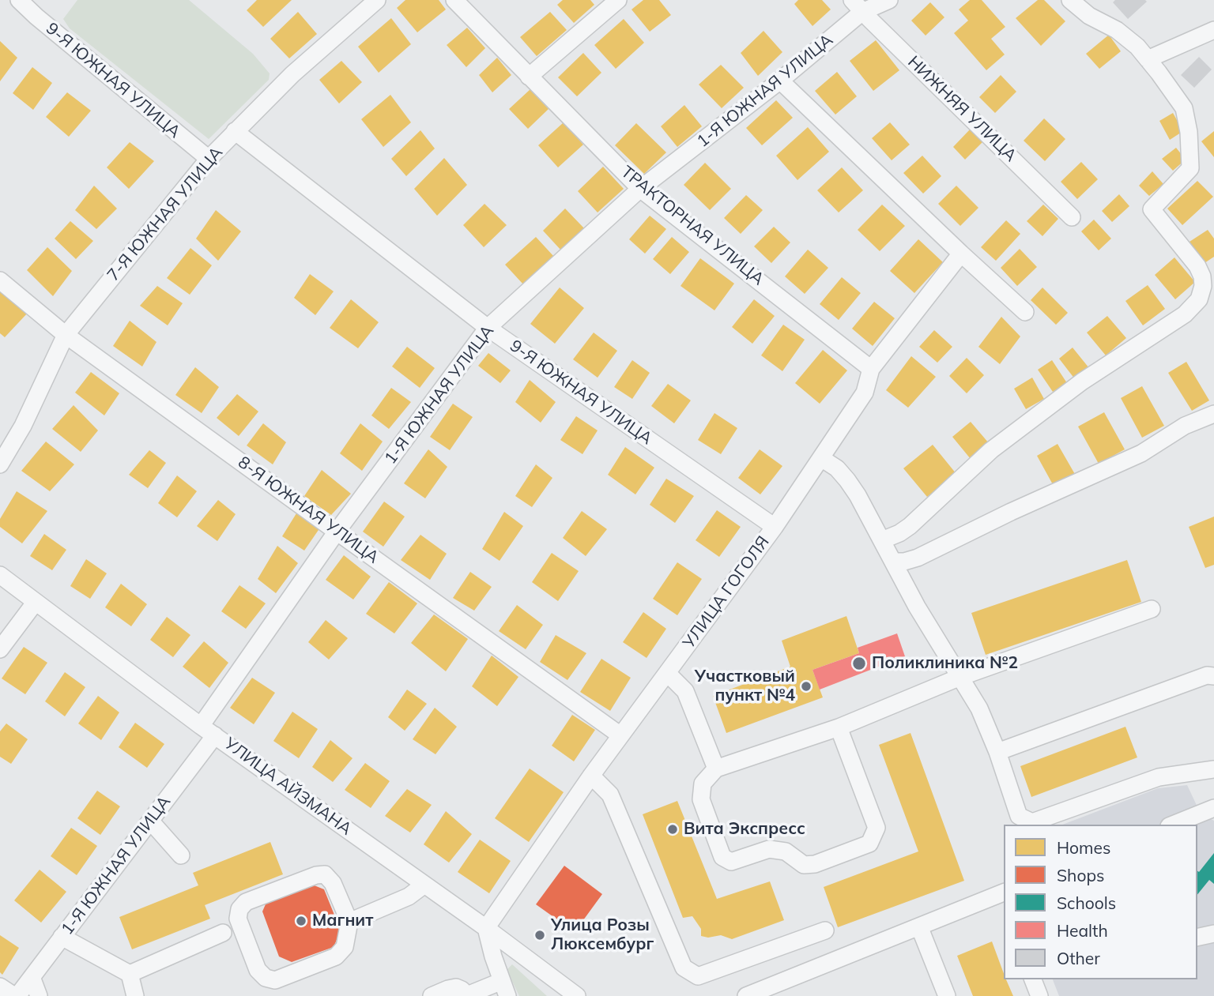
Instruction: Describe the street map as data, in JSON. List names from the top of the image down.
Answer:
{
  "streets": {
    "street": [
      "9-Я ЮЖНАЯ УЛИЦА",
      "1-Я ЮЖНАЯ УЛИЦА",
      "НИЖНЯЯ УЛИЦА",
      "7-Я ЮЖНАЯ УЛИЦА",
      "ТРАКТОРНАЯ УЛИЦА",
      "8-Я ЮЖНАЯ УЛИЦА",
      "УЛИЦА ГОГОЛЯ",
      "УЛИЦА АЙЗМАНА"
    ]
  },
  "crossings": [
    ["9-Я ЮЖНАЯ УЛИЦА", "1-Я ЮЖНАЯ УЛИЦА"],
    ["9-Я ЮЖНАЯ УЛИЦА", "7-Я ЮЖНАЯ УЛИЦА"],
    ["9-Я ЮЖНАЯ УЛИЦА", "УЛИЦА ГОГОЛЯ"],
    ["1-Я ЮЖНАЯ УЛИЦА", "НИЖНЯЯ УЛИЦА"],
    ["1-Я ЮЖНАЯ УЛИЦА", "ТРАКТОРНАЯ УЛИЦА"],
    ["1-Я ЮЖНАЯ УЛИЦА", "8-Я ЮЖНАЯ УЛИЦА"],
    ["1-Я ЮЖНАЯ УЛИЦА", "УЛИЦА АЙЗМАНА"],
    ["7-Я ЮЖНАЯ УЛИЦА", "8-Я ЮЖНАЯ УЛИЦА"],
    ["ТРАКТОРНАЯ УЛИЦА", "УЛИЦА ГОГОЛЯ"],
    ["8-Я ЮЖНАЯ УЛИЦА", "УЛИЦА ГОГОЛЯ"],
    ["УЛИЦА ГОГОЛЯ", "УЛИЦА АЙЗМАНА"]
  ],
  "places": [
    "Поликлиника №2",
    "Участковый пункт №4",
    "Вита Экспресс",
    "Магнит",
    "Улица Розы Люксембург"
  ],
  "legend": [
    "Homes",
    "Shops",
    "Schools",
    "Health",
    "Other"
  ]
}
